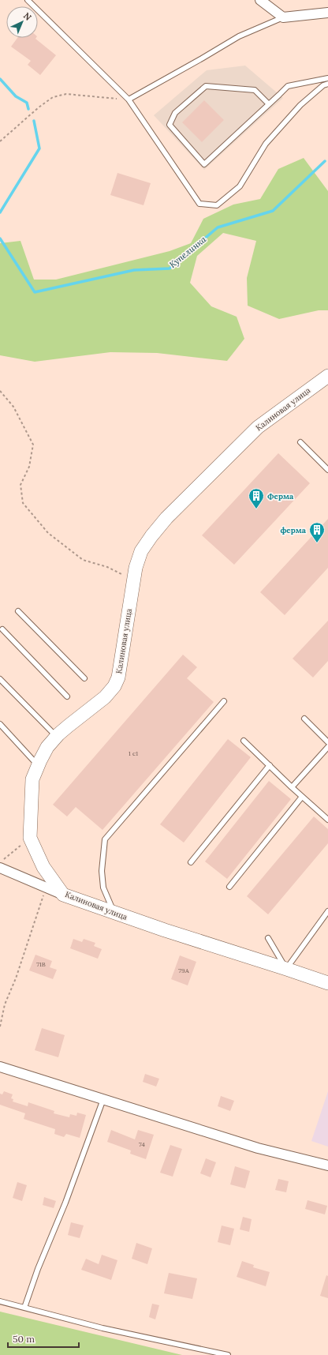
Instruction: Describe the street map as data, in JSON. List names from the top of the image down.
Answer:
{
  "streets": {
    "street": ["Калиновая улица"]
  },
  "water": ["Купелинка"],
  "places": {
    "building": ["Ферма", "ферма"]
  },
  "house_numbers": [
    "1 с1",
    "71В",
    "79А",
    "74"
  ],
  "scale_bar": "50 m",
  "north": "top right"
}
